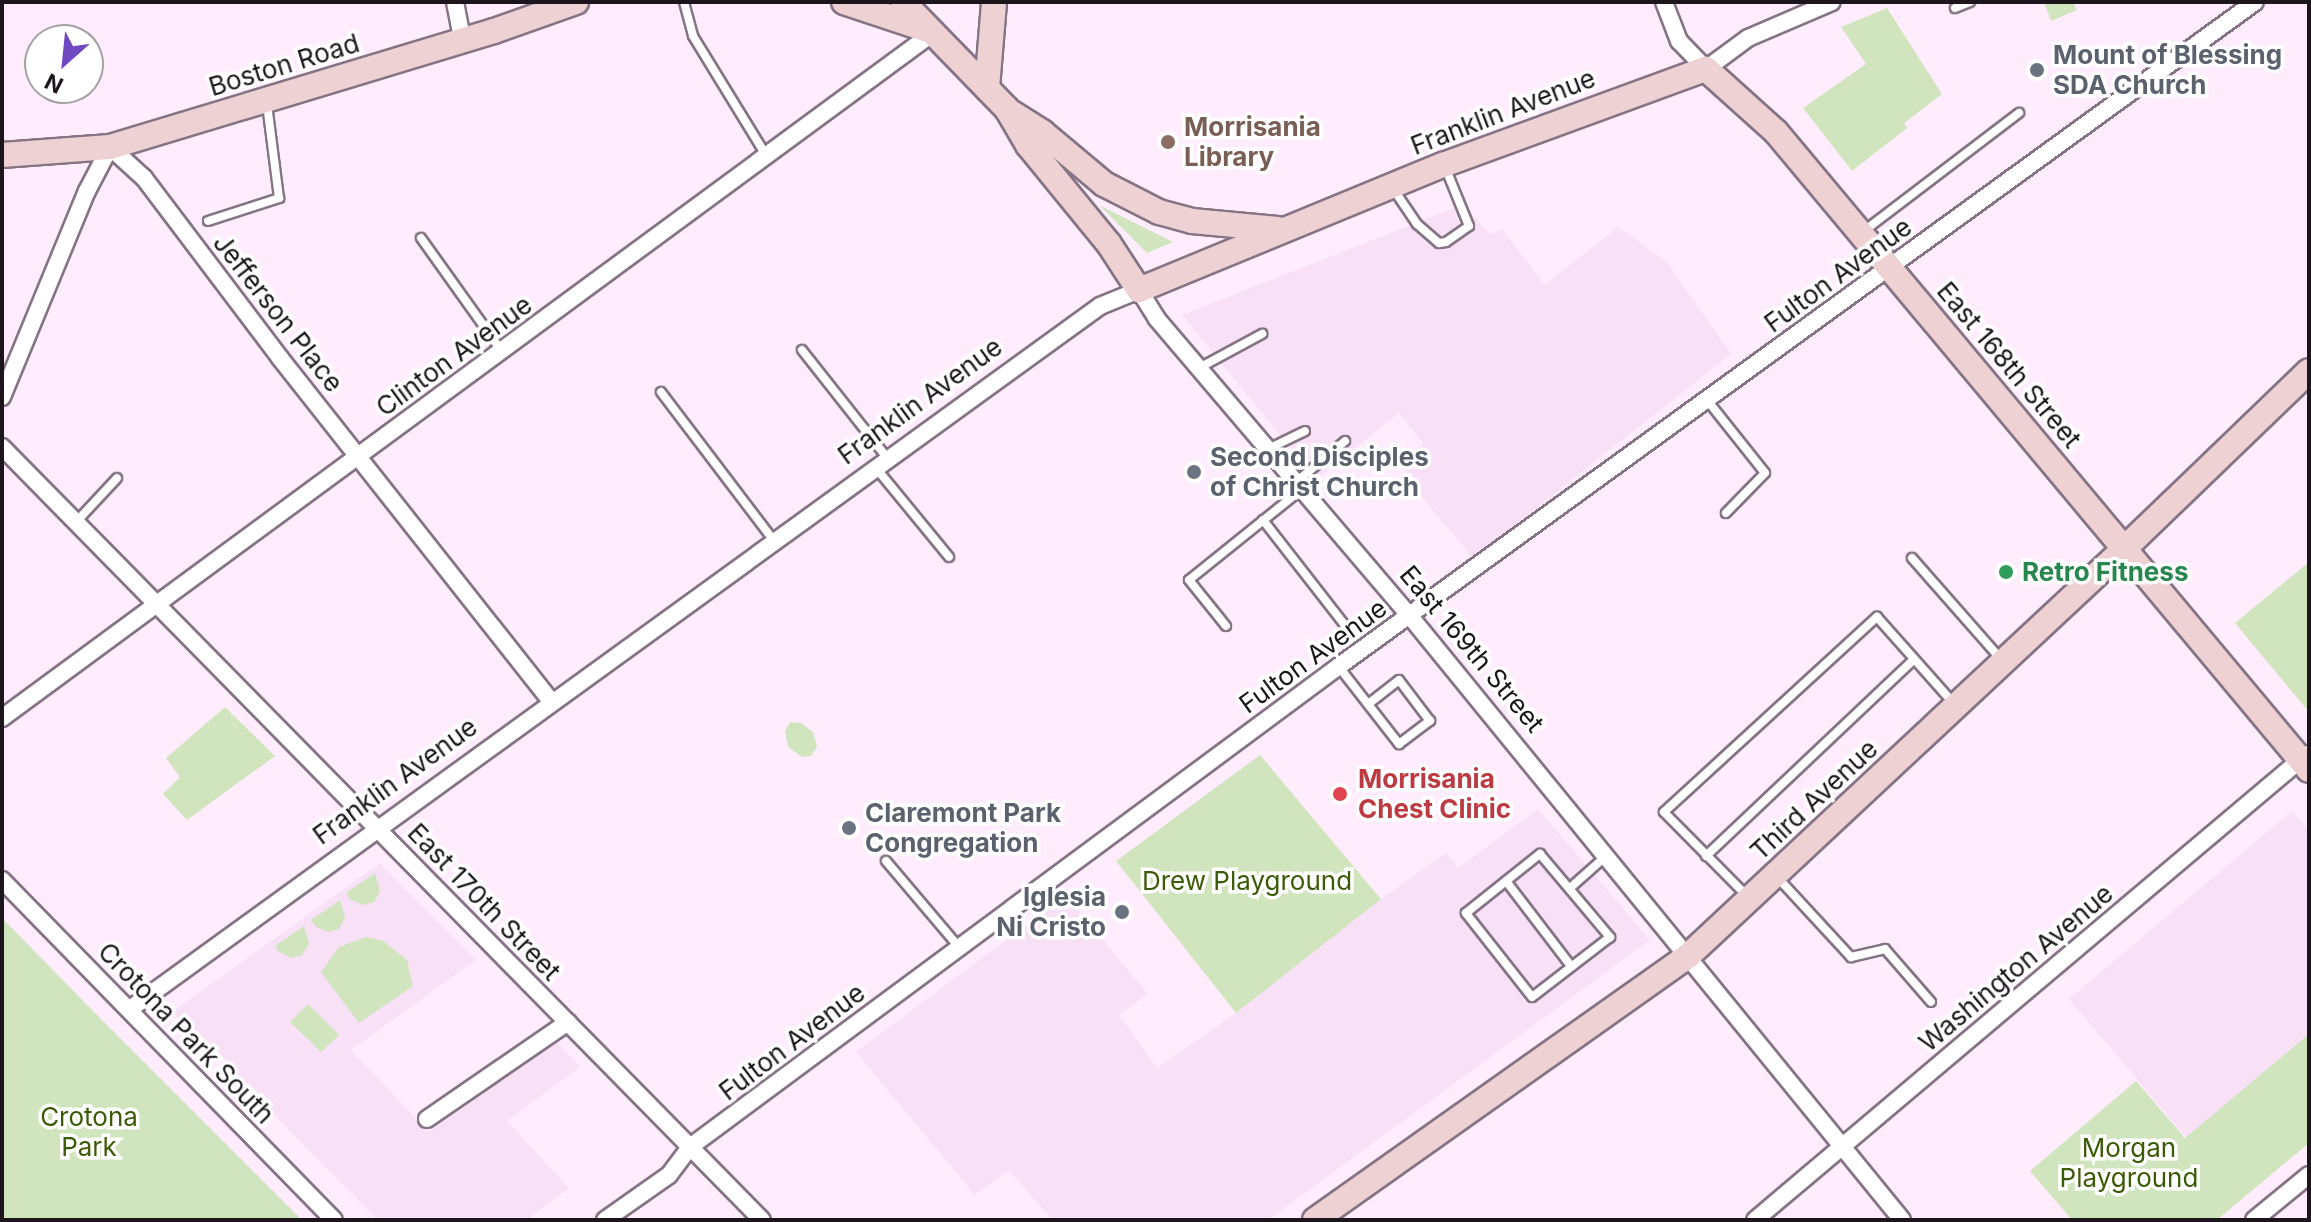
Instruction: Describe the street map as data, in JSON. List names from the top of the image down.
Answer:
{
  "streets": {
    "street": [
      "Boston Road",
      "Franklin Avenue",
      "Fulton Avenue",
      "Jefferson Place",
      "Clinton Avenue",
      "East 168th Street",
      "East 169th Street",
      "Third Avenue",
      "East 170th Street",
      "Washington Avenue",
      "Crotona Park South"
    ]
  },
  "crossings": [
    ["Boston Road", "Jefferson Place"],
    ["Franklin Avenue", "Jefferson Place"],
    ["Franklin Avenue", "East 168th Street"],
    ["Franklin Avenue", "East 169th Street"],
    ["Franklin Avenue", "East 170th Street"],
    ["Franklin Avenue", "Crotona Park South"],
    ["Fulton Avenue", "East 168th Street"],
    ["Fulton Avenue", "East 169th Street"],
    ["Fulton Avenue", "East 170th Street"],
    ["Jefferson Place", "Clinton Avenue"],
    ["Clinton Avenue", "East 169th Street"],
    ["Clinton Avenue", "East 170th Street"],
    ["East 168th Street", "Third Avenue"],
    ["East 168th Street", "Washington Avenue"],
    ["East 169th Street", "Third Avenue"],
    ["East 169th Street", "Washington Avenue"]
  ],
  "parks": ["Drew Playground", "Crotona Park", "Morgan Playground"],
  "places": [
    "Mount of Blessing SDA Church",
    "Morrisania Library",
    "Second Disciples of Christ Church",
    "Retro Fitness",
    "Morrisania Chest Clinic",
    "Claremont Park Congregation",
    "Iglesia Ni Cristo"
  ],
  "north": "bottom left"
}
